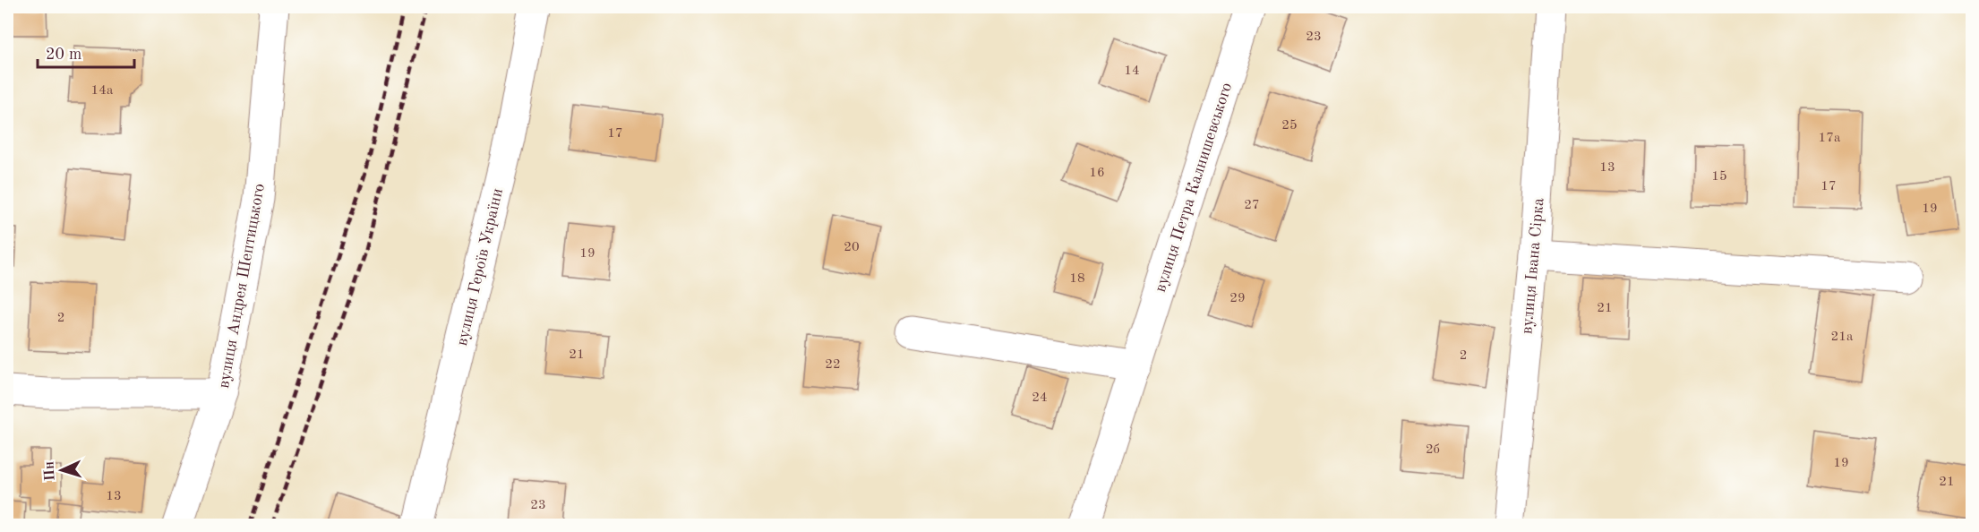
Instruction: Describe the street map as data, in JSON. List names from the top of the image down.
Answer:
{
  "streets": {
    "street": [
      "вулиця Петра Калнишевського",
      "вулиця Івана Сірка",
      "вулиця Героїв України",
      "вулиця Андрея Шептицького"
    ]
  },
  "house_numbers": [
    "23",
    "14",
    "14а",
    "25",
    "17",
    "17а",
    "13",
    "16",
    "15",
    "17",
    "27",
    "19",
    "20",
    "19",
    "18",
    "29",
    "21",
    "2",
    "21а",
    "21",
    "2",
    "22",
    "24",
    "2б",
    "19",
    "21",
    "13",
    "23"
  ],
  "scale_bar": "20 m",
  "north": "left"
}
